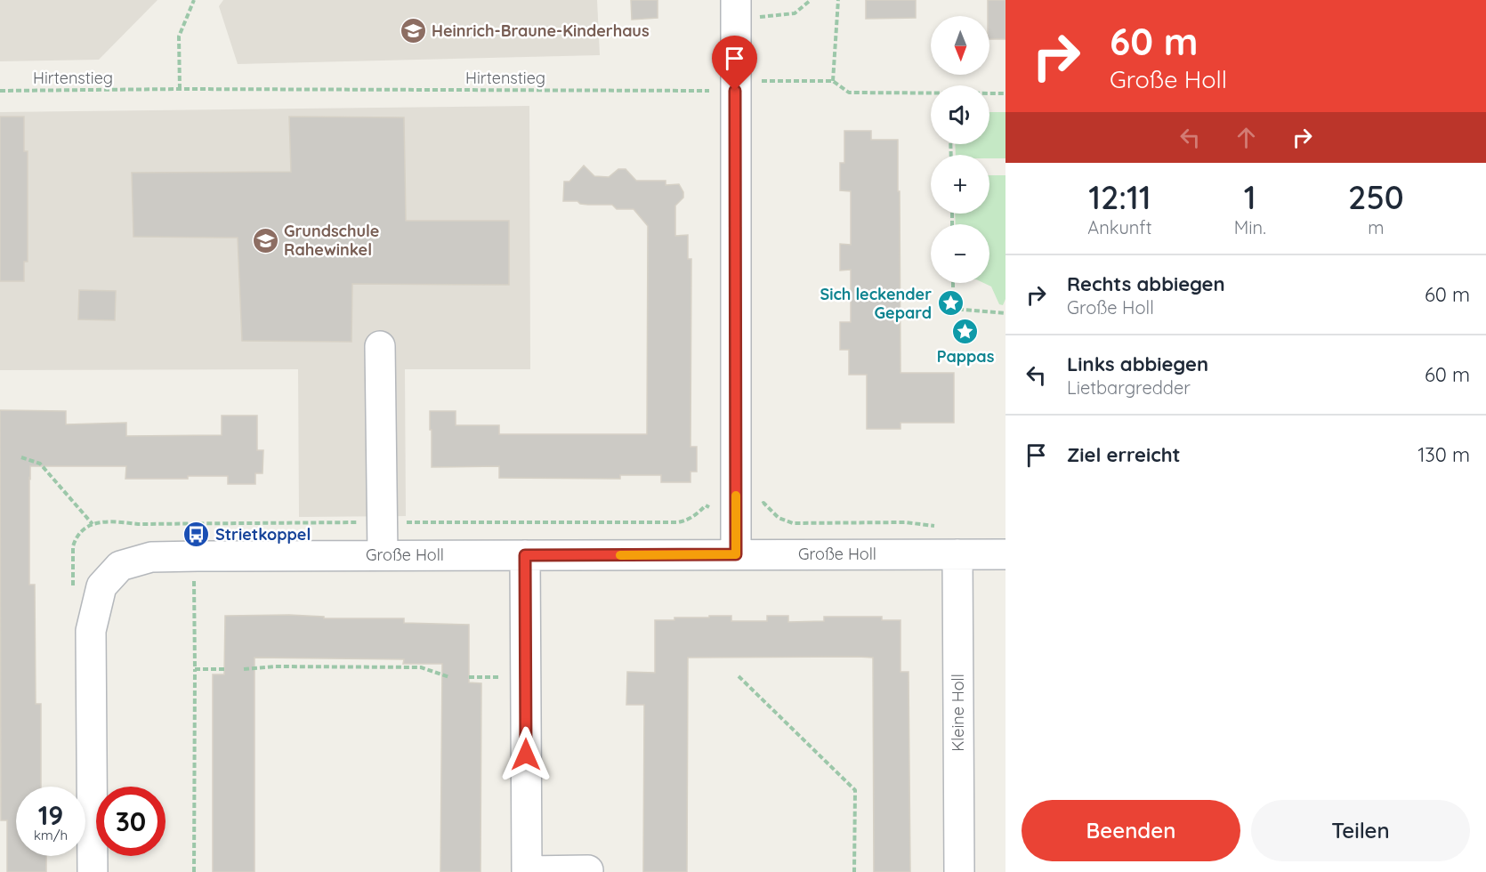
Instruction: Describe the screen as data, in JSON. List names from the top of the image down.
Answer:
{
  "streets": {
    "street": ["Große Holl", "Kleine Holl"],
    "path": ["Hirtenstieg"]
  },
  "crossings": [
    ["Große Holl", "Kleine Holl"]
  ],
  "places": {
    "school or university": ["Heinrich-Braune-Kinderhaus", "Grundschule Rahewinkel"],
    "place": ["Sich leckender Gepard", "Pappas"],
    "bus stop": ["Strietkoppel"]
  },
  "north": "bottom",
  "page": {
    "turn": ["60 m", "Große Holl"],
    "map_buttons": ["+", "−"],
    "eta": [
      "12:11",
      "Ankunft",
      "1",
      "Min.",
      "250",
      "m"
    ],
    "list": [
      {
        "name": "Rechts abbiegen",
        "note": "Große Holl",
        "value": "60 m"
      },
      {
        "name": "Links abbiegen",
        "note": "Lietbargredder",
        "value": "60 m"
      },
      {
        "name": "Ziel erreicht",
        "value": "130 m"
      }
    ],
    "speed": "19 km/h",
    "limit": "30",
    "buttons": ["Beenden", "Teilen"]
  }
}
